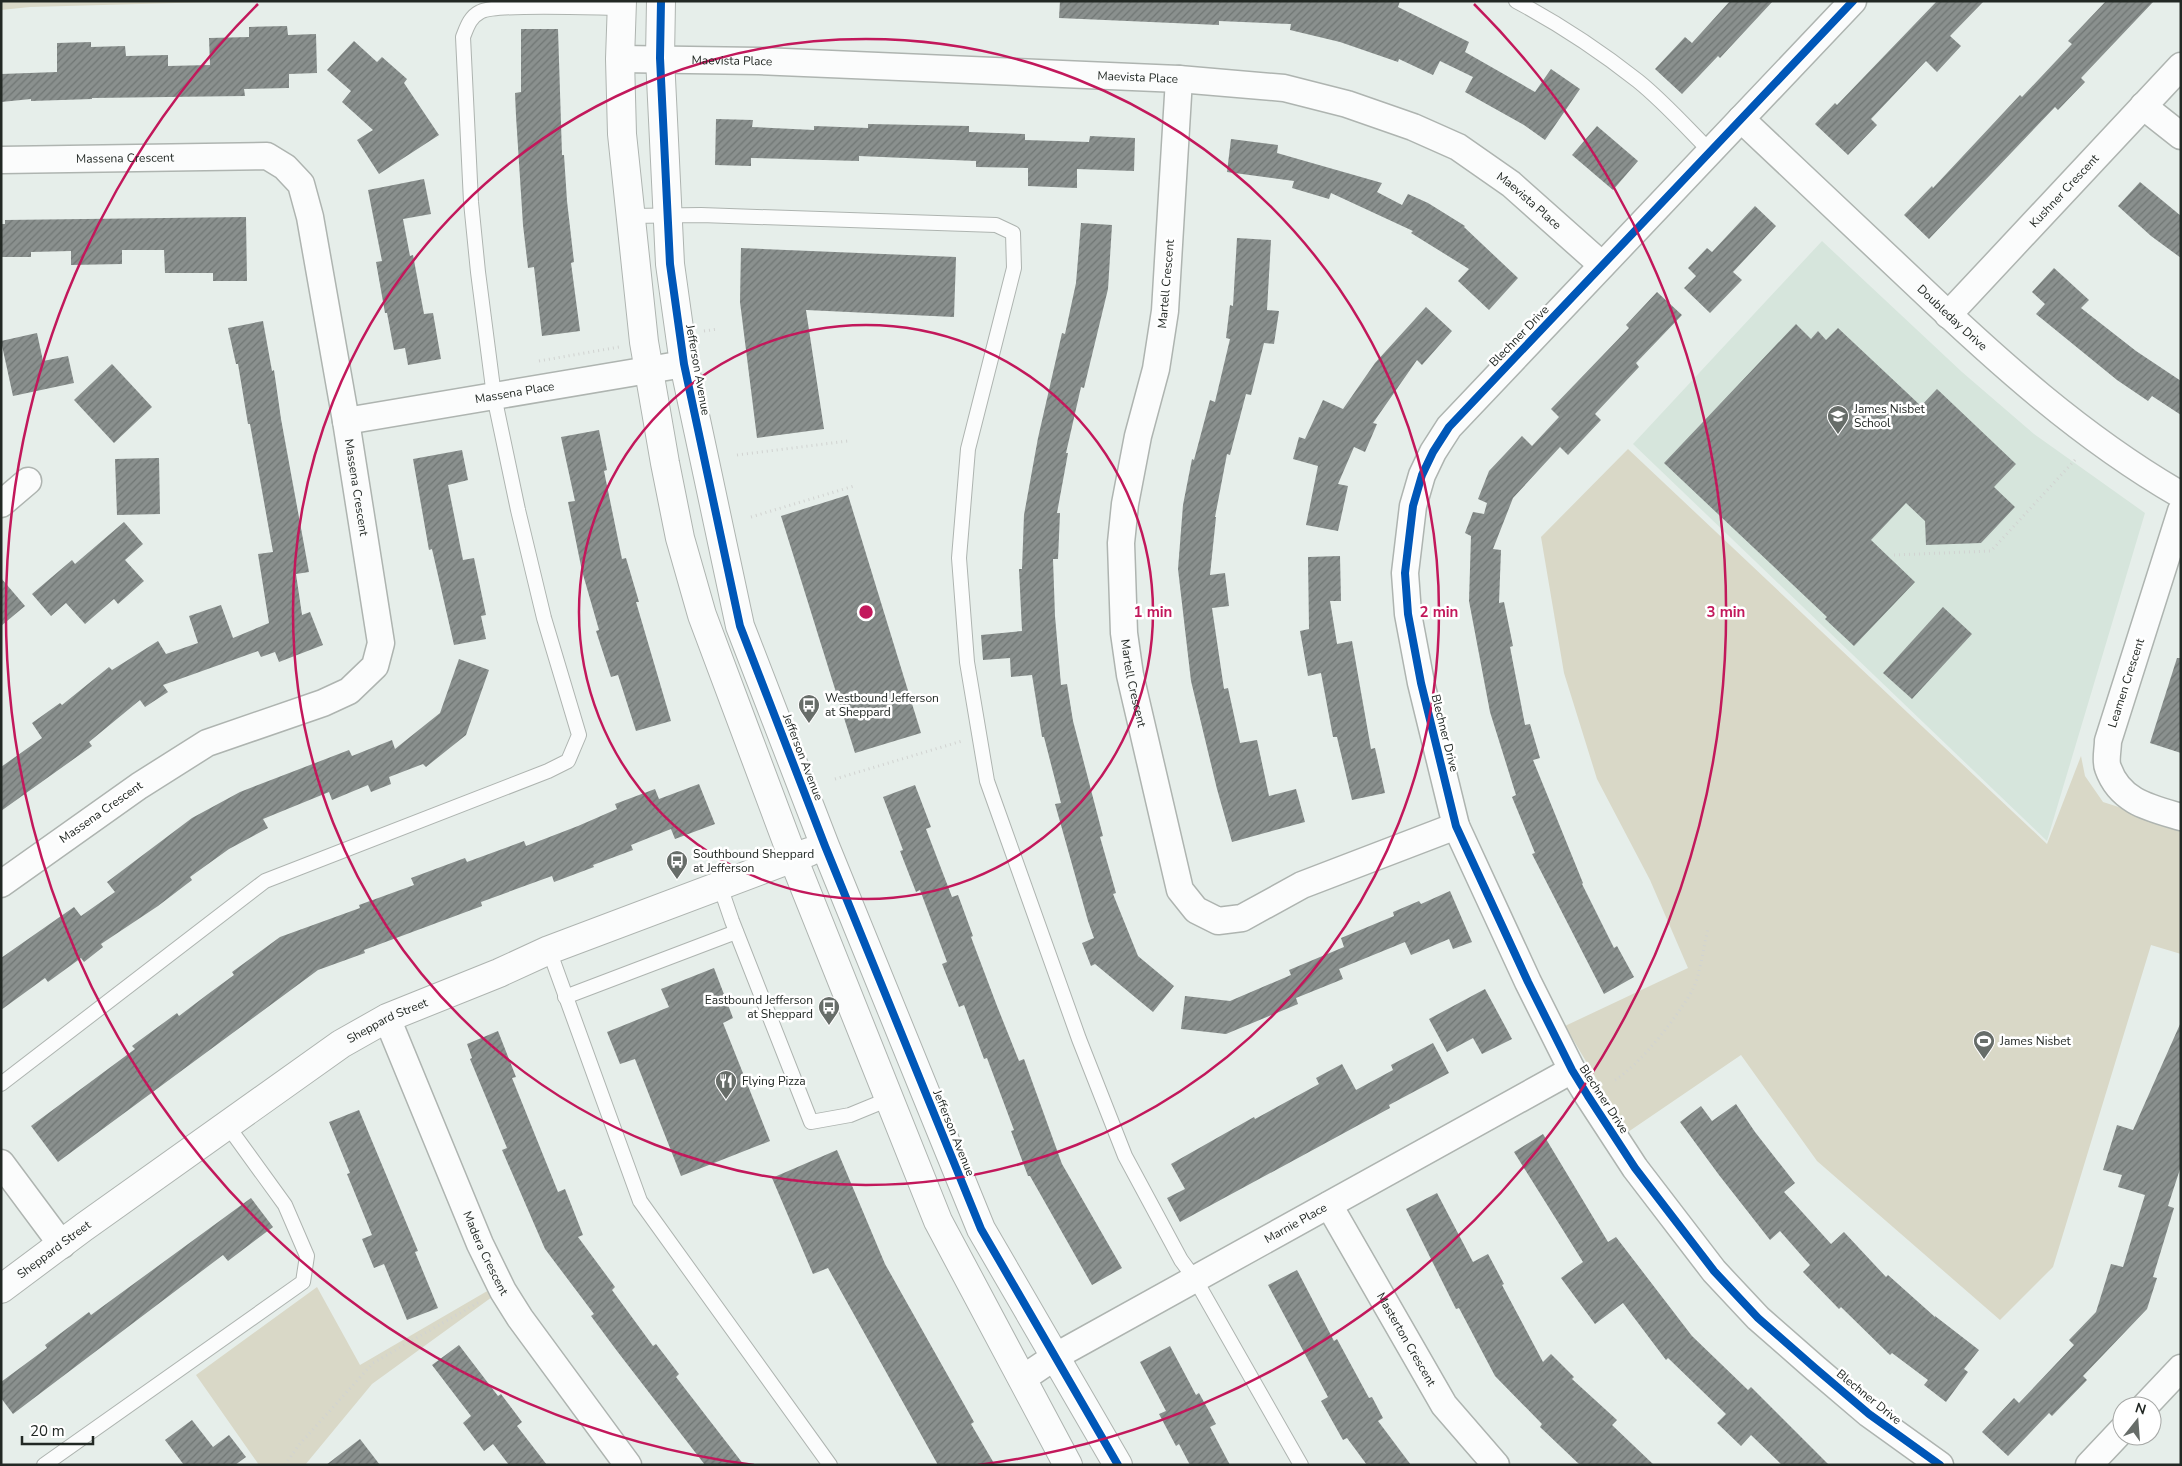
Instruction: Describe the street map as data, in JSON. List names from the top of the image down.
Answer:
{
  "streets": {
    "street": [
      "Maevista Place",
      "Massena Crescent",
      "Kushner Crescent",
      "Martell Crescent",
      "Doubleday Drive",
      "Blechner Drive",
      "Jefferson Avenue",
      "Massena Place",
      "Leamen Crescent",
      "Sheppard Street",
      "Marnie Place",
      "Madera Crescent",
      "Masterton Crescent"
    ]
  },
  "crossings": [
    ["Maevista Place", "Martell Crescent"],
    ["Maevista Place", "Blechner Drive"],
    ["Maevista Place", "Jefferson Avenue"],
    ["Massena Crescent", "Massena Place"],
    ["Kushner Crescent", "Doubleday Drive"],
    ["Martell Crescent", "Blechner Drive"],
    ["Doubleday Drive", "Blechner Drive"],
    ["Blechner Drive", "Marnie Place"],
    ["Jefferson Avenue", "Massena Place"],
    ["Jefferson Avenue", "Sheppard Street"],
    ["Jefferson Avenue", "Marnie Place"],
    ["Sheppard Street", "Madera Crescent"],
    ["Marnie Place", "Masterton Crescent"]
  ],
  "places": {
    "school or university": ["James Nisbet School"],
    "bus stop": ["Westbound Jefferson at Sheppard", "Southbound Sheppard at Jefferson", "Eastbound Jefferson at Sheppard"],
    "sports": ["James Nisbet"],
    "restaurant": ["Flying Pizza"]
  },
  "scale_bar": "20 m",
  "north": "top",
  "rings": ["1 min", "2 min", "3 min"]
}
